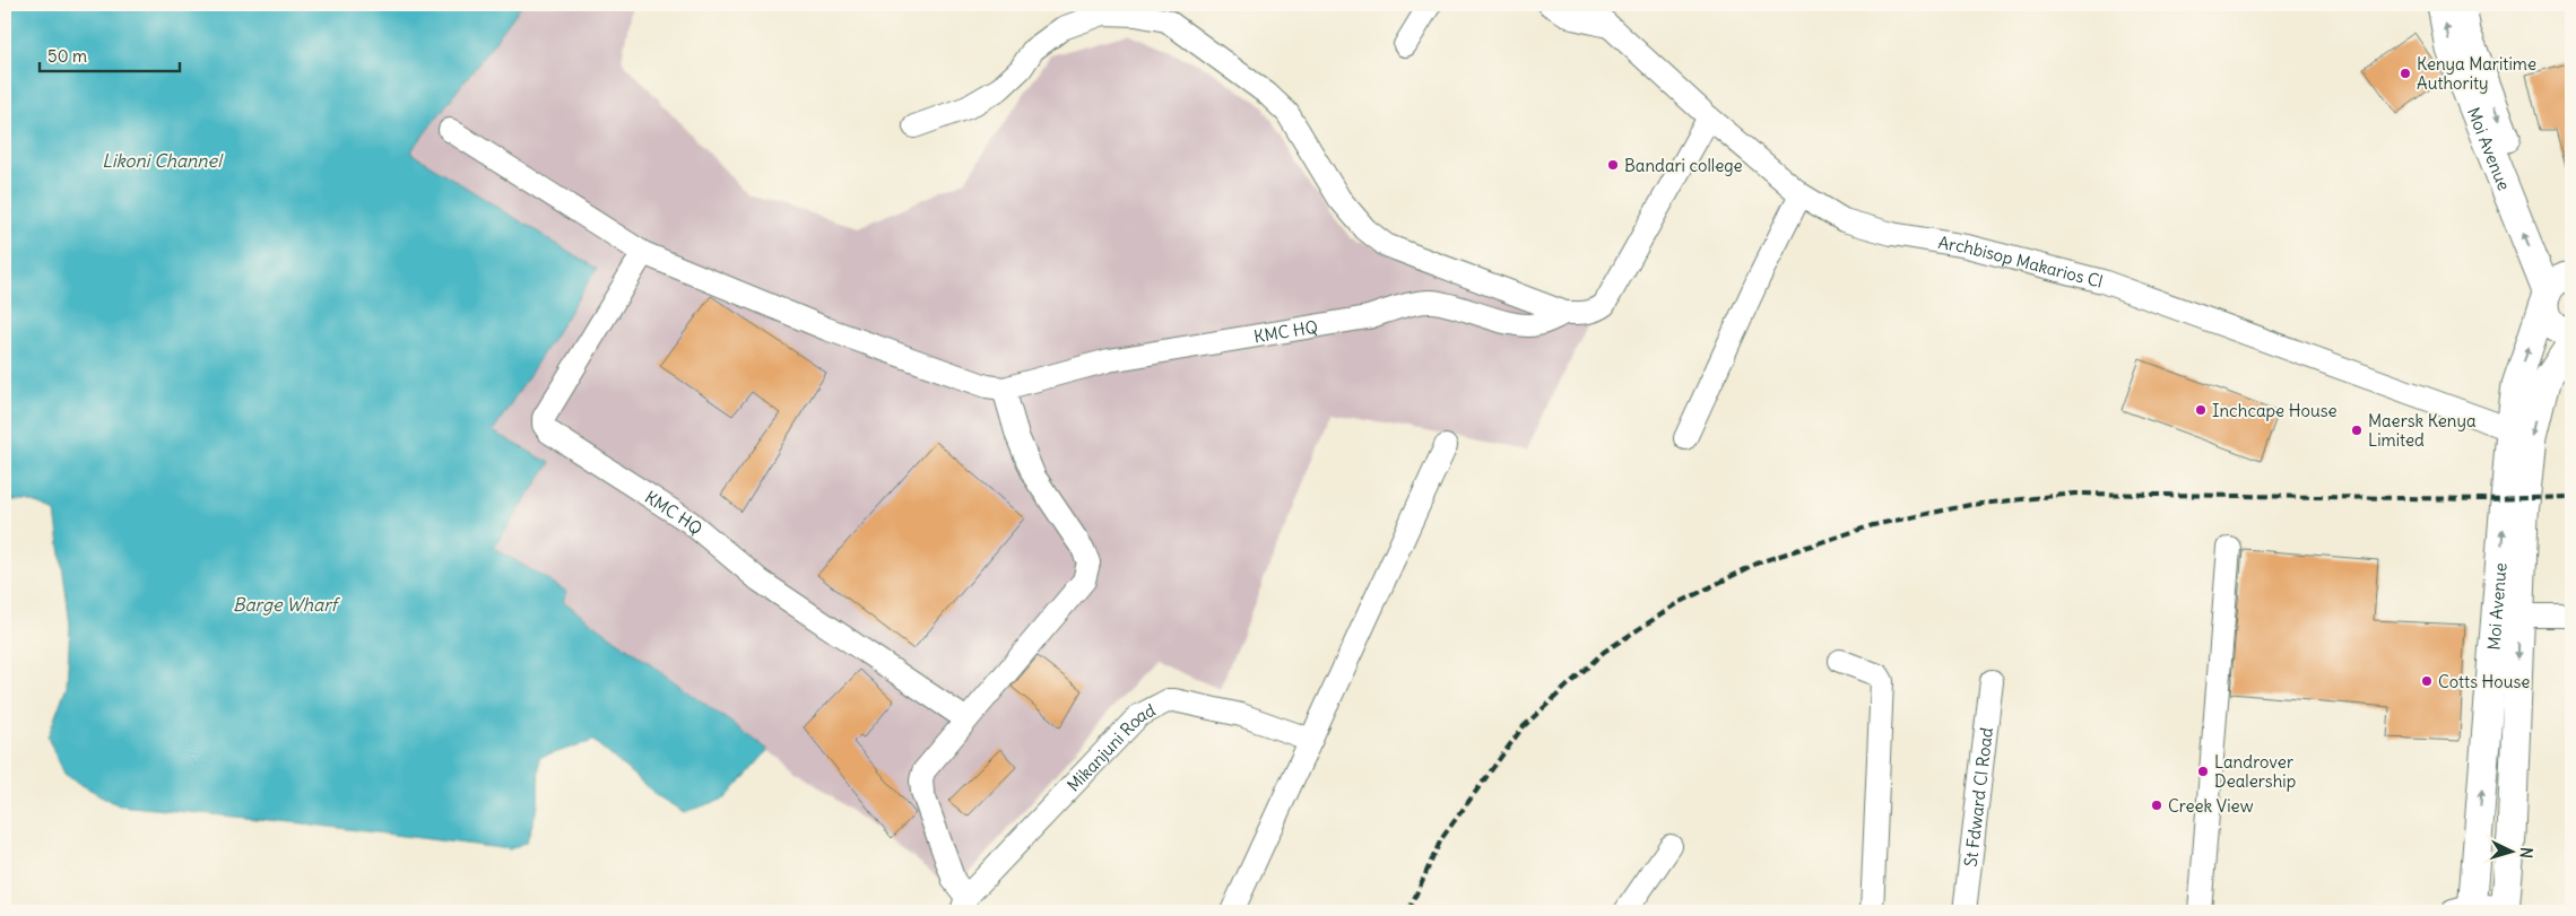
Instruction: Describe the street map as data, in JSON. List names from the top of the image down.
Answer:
{
  "streets": {
    "main road": ["Moi Avenue"],
    "street": [
      "Archbisop Makarios Cl",
      "KMC HQ",
      "Mikanjuni Road",
      "St Fdward Cl Road"
    ]
  },
  "crossings": [
    ["Moi Avenue", "Archbisop Makarios Cl"]
  ],
  "water": ["Likoni Channel", "Barge Wharf"],
  "places": [
    "Kenya Maritime Authority",
    "Bandari college",
    "Inchcape House",
    "Maersk Kenya Limited",
    "Cotts House",
    "Landrover Dealership",
    "Creek View"
  ],
  "scale_bar": "50 m",
  "north": "right"
}
